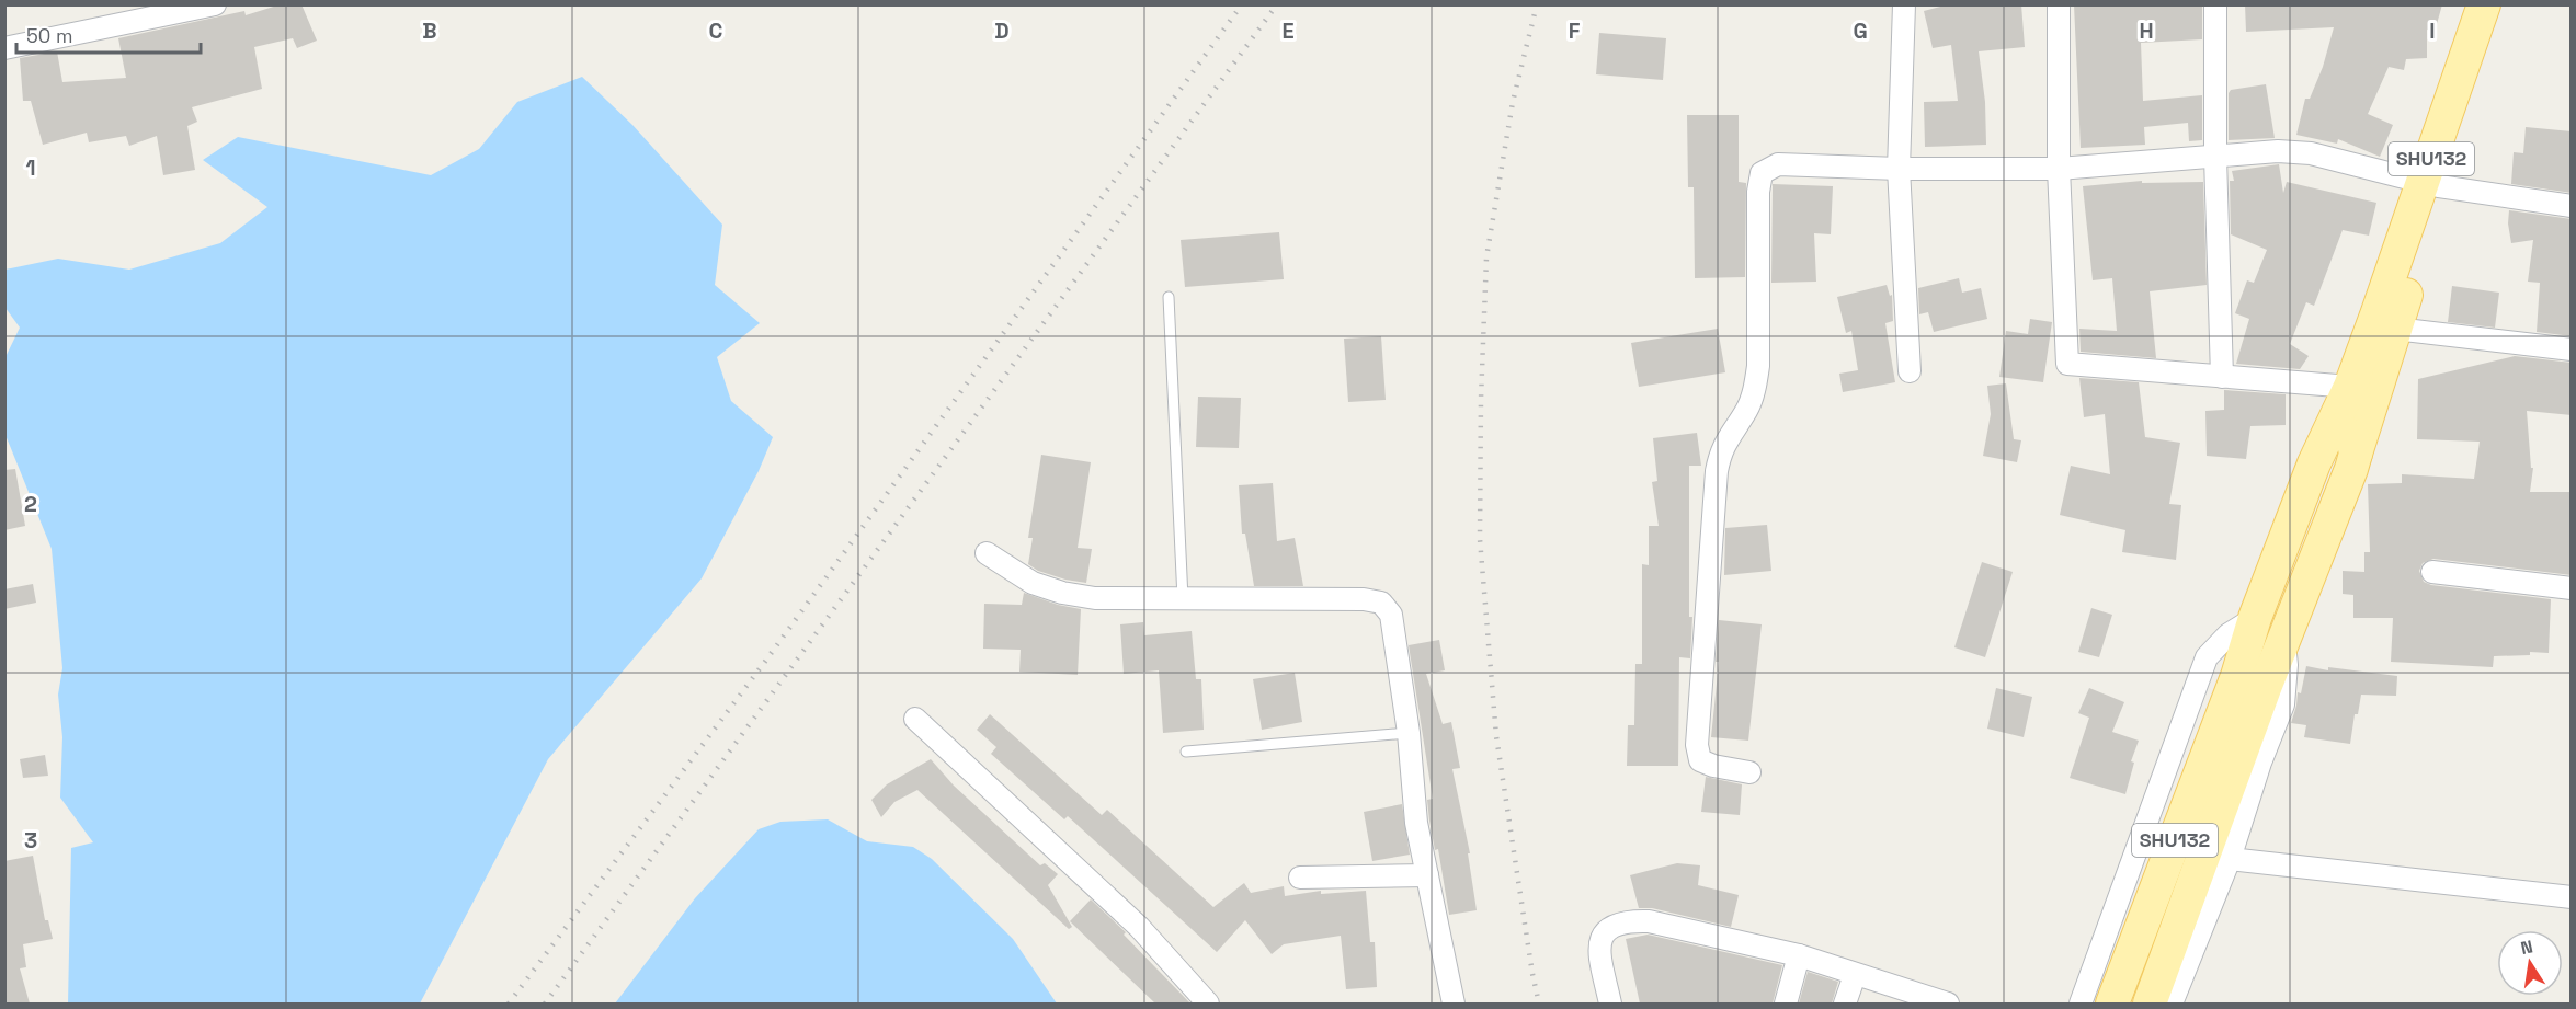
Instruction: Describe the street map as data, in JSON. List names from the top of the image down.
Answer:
{
  "streets": {
    "main road": ["SHU132"]
  },
  "scale_bar": "50 m",
  "north": "top",
  "grid": {
    "columns": [
      "B",
      "C",
      "D",
      "E",
      "F",
      "G",
      "H",
      "I"
    ],
    "rows": ["1", "2", "3"]
  }
}
